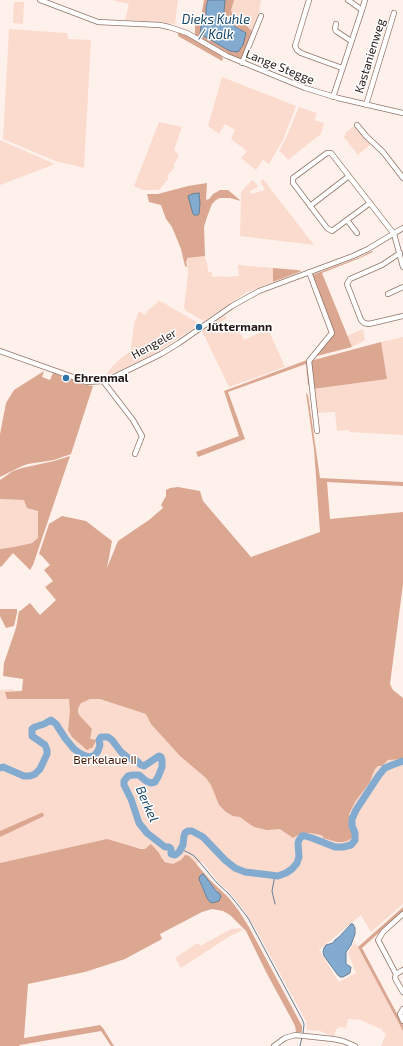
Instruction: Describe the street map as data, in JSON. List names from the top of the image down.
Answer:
{
  "streets": {
    "street": ["Kastanienweg", "Lange Stegge", "Hengeler"]
  },
  "crossings": [
    ["Kastanienweg", "Lange Stegge"]
  ],
  "water": ["Dieks Kuhle / Kolk", "Berkel"],
  "parks": ["Berkelaue II"],
  "places": ["Jüttermann", "Ehrenmal"]
}
